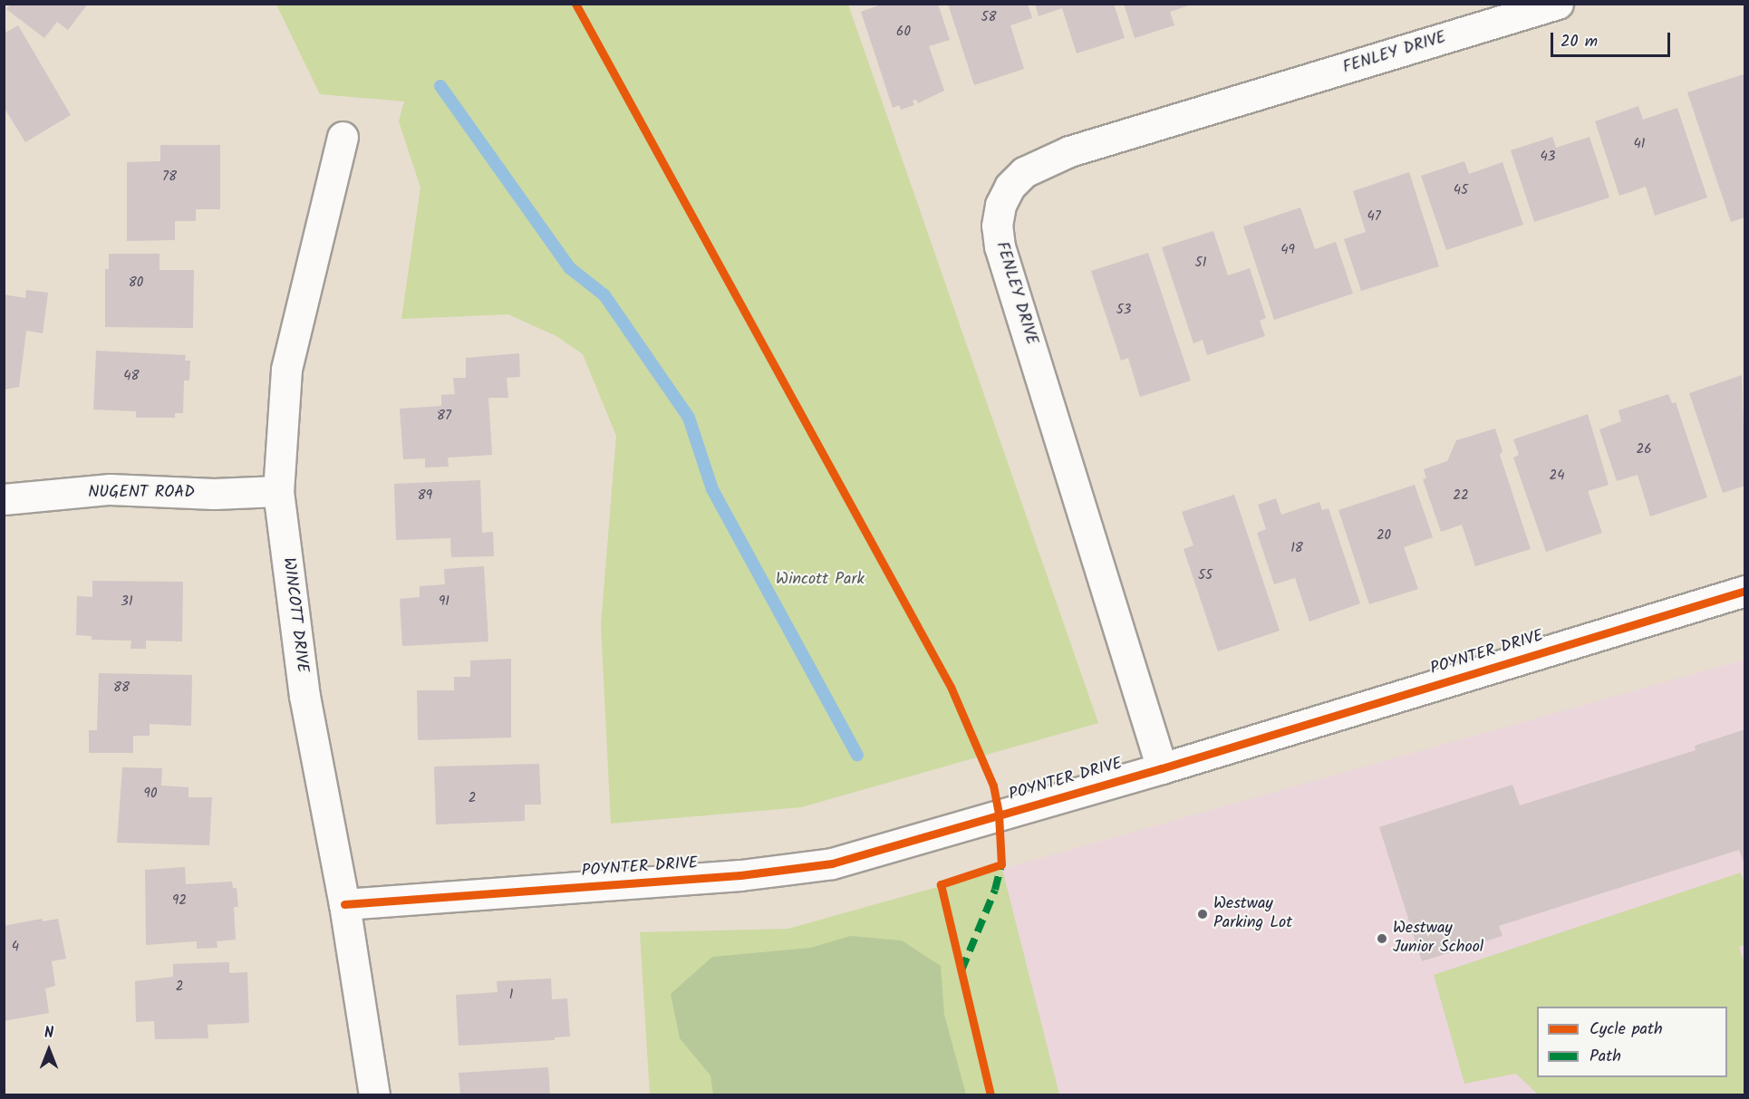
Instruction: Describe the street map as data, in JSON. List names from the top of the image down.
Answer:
{
  "streets": {
    "street": [
      "FENLEY DRIVE",
      "NUGENT ROAD",
      "WINCOTT DRIVE",
      "POYNTER DRIVE"
    ]
  },
  "crossings": [
    ["FENLEY DRIVE", "POYNTER DRIVE"],
    ["NUGENT ROAD", "WINCOTT DRIVE"],
    ["WINCOTT DRIVE", "POYNTER DRIVE"]
  ],
  "parks": ["Wincott Park"],
  "places": ["Westway Parking Lot", "Westway Junior School"],
  "house_numbers": [
    "58",
    "60",
    "41",
    "43",
    "78",
    "45",
    "47",
    "49",
    "51",
    "80",
    "53",
    "48",
    "87",
    "26",
    "24",
    "89",
    "22",
    "20",
    "18",
    "55",
    "31",
    "91",
    "88",
    "90",
    "2",
    "92",
    "4",
    "2",
    "1"
  ],
  "legend": ["Cycle path", "Path"],
  "scale_bar": "20 m",
  "north": "top"
}
